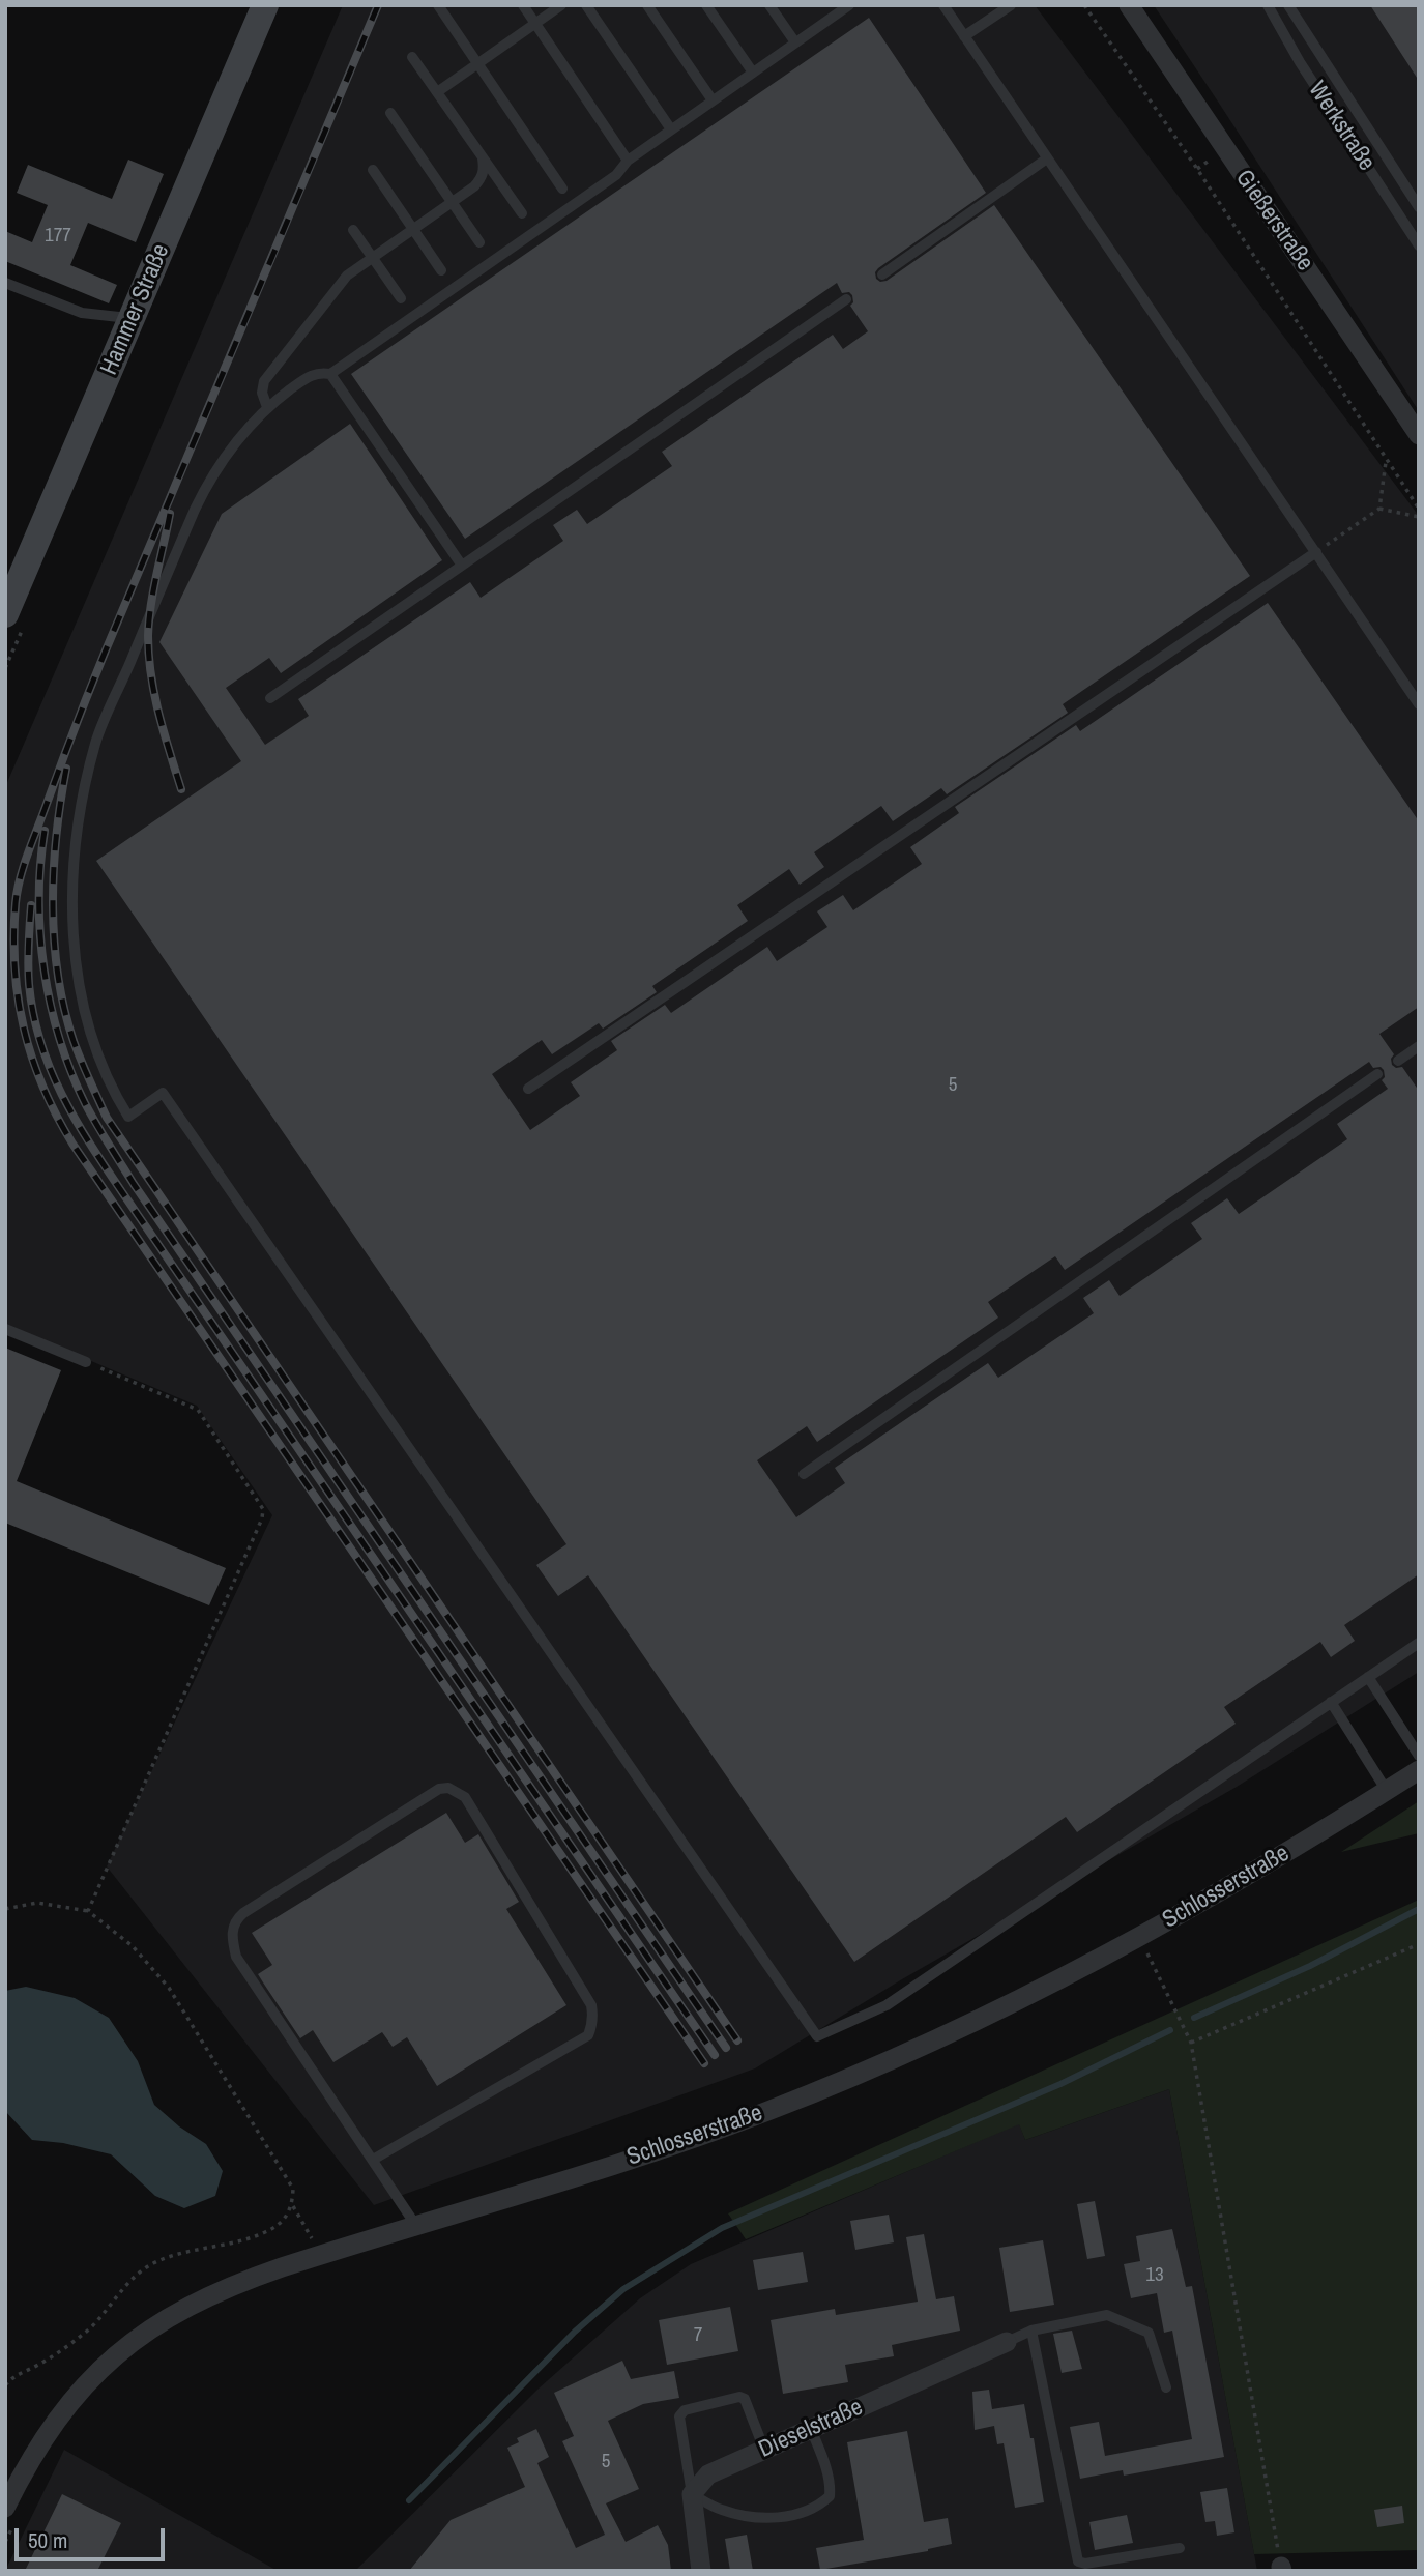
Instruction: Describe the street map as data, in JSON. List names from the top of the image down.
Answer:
{
  "streets": {
    "main road": ["Hammer Straße"],
    "street": ["Gießerstraße", "Schlosserstraße", "Dieselstraße"],
    "lane": ["Werkstraße"]
  },
  "house_numbers": [
    "177",
    "5",
    "13",
    "7",
    "5"
  ],
  "scale_bar": "50 m"
}
